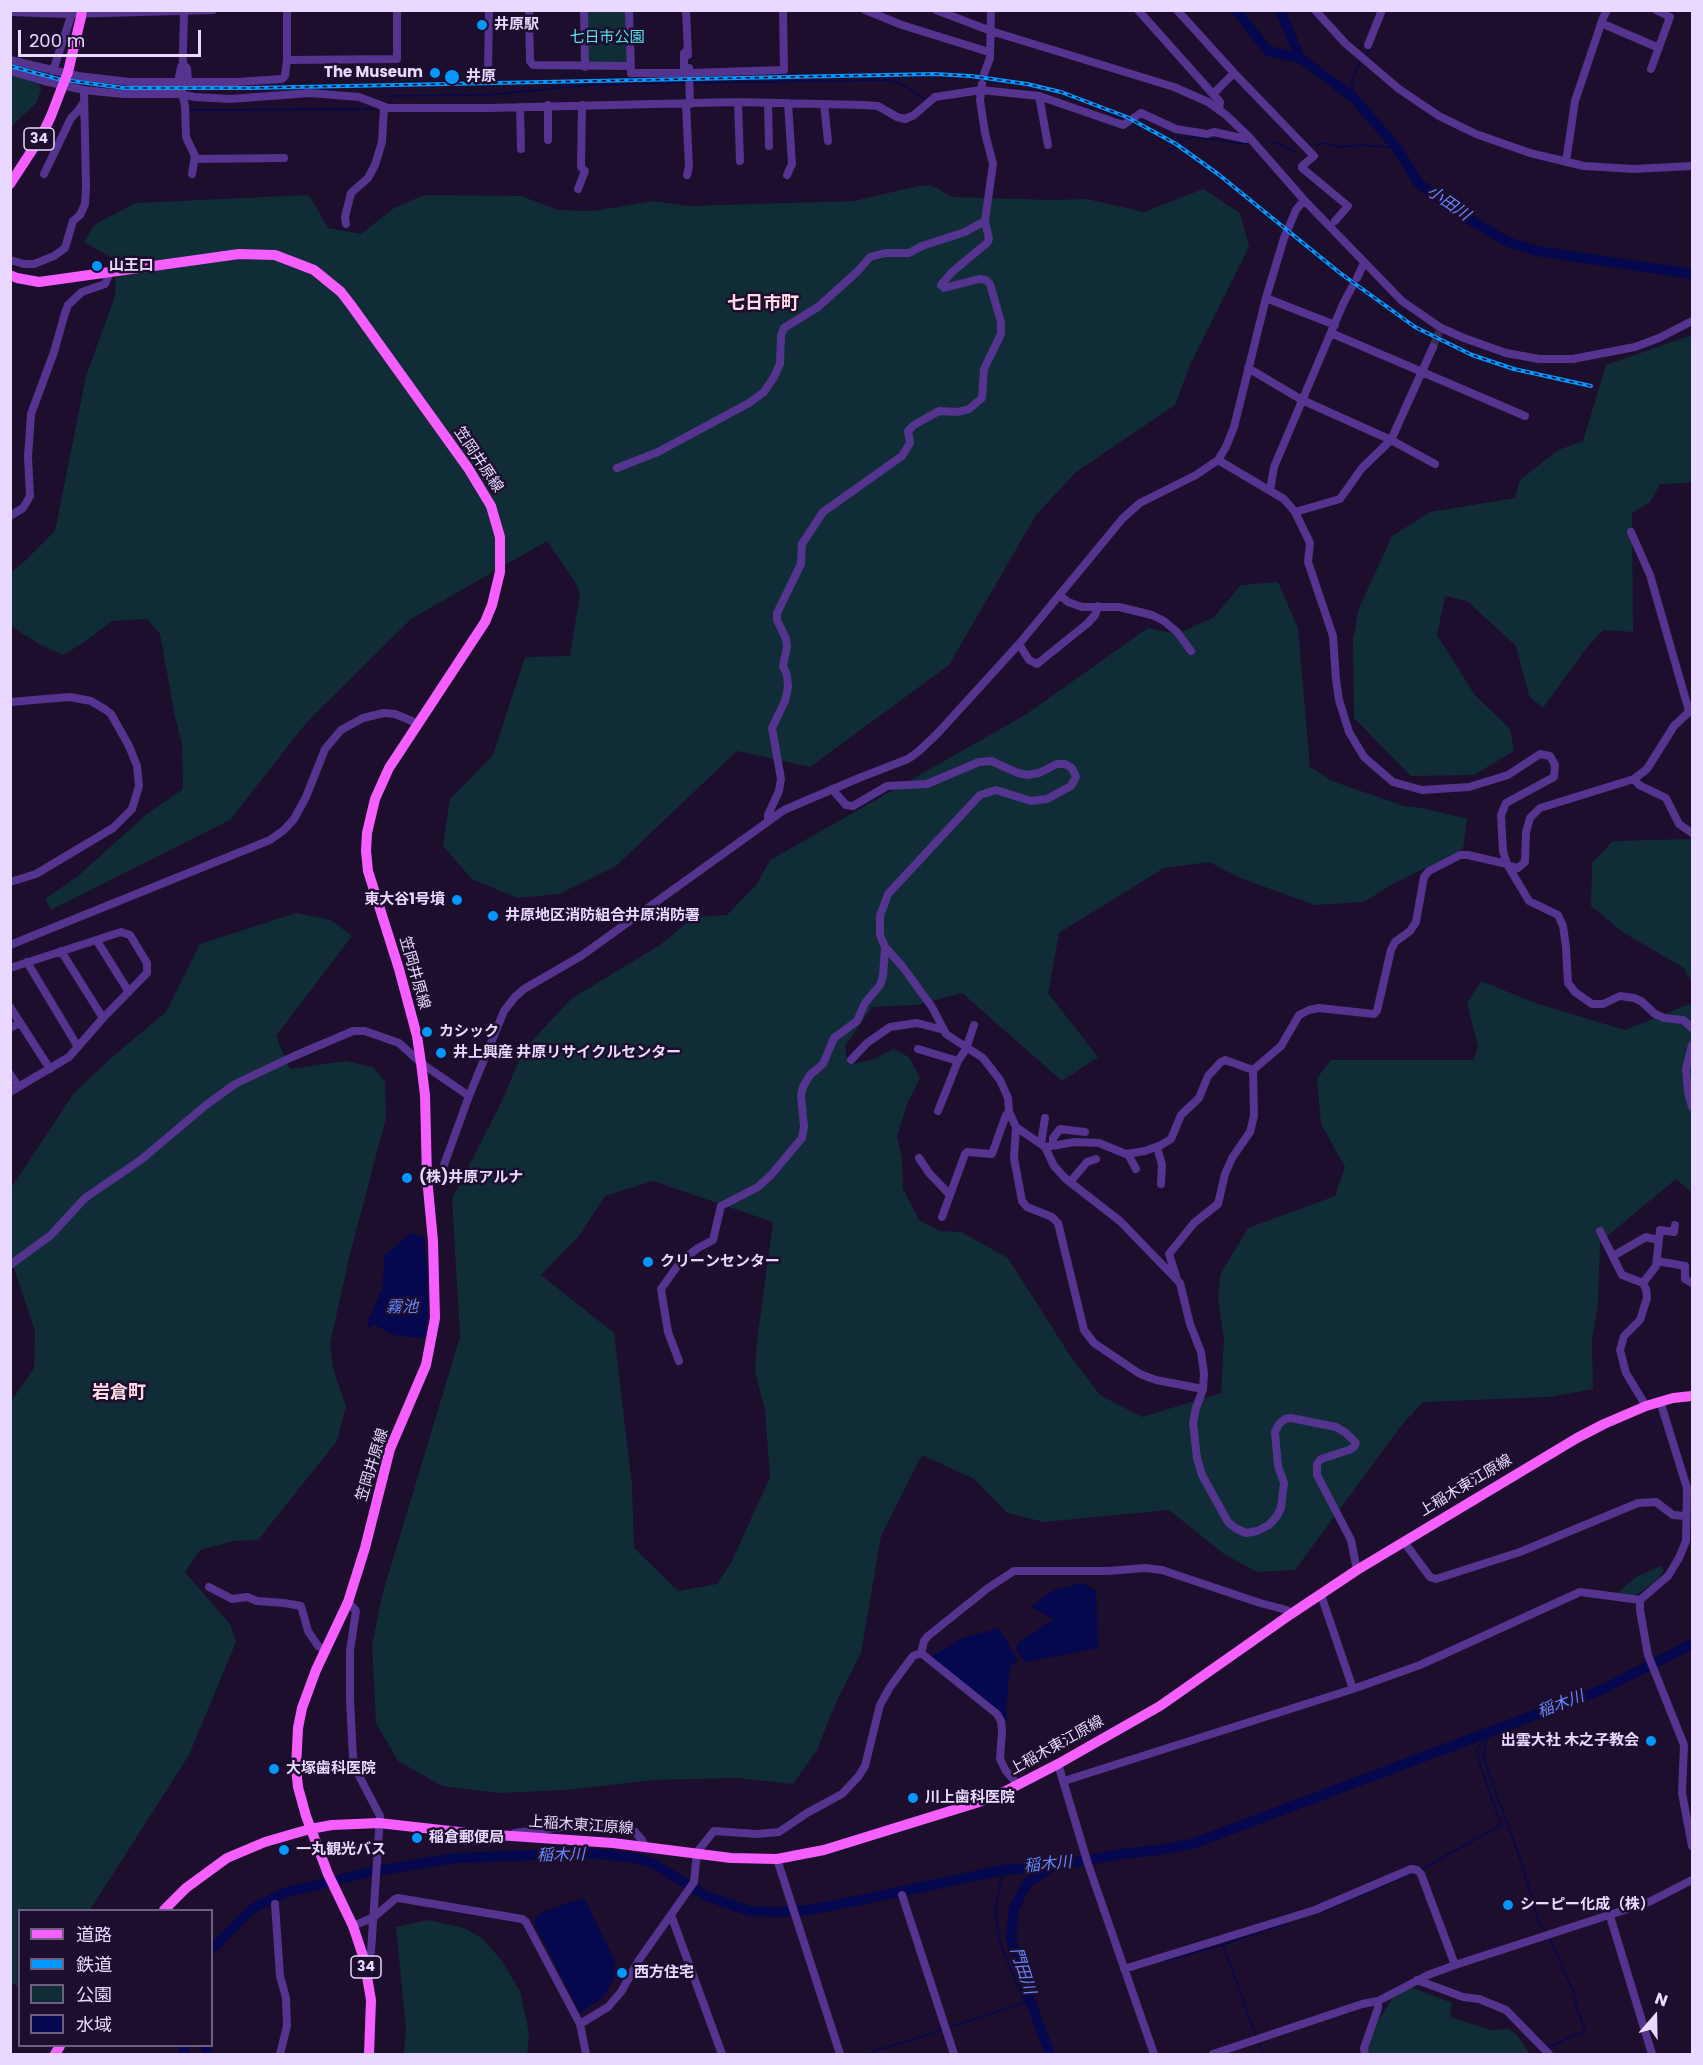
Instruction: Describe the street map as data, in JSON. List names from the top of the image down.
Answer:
{
  "streets": {
    "main road": ["34", "笠岡井原線", "上稲木東江原線"]
  },
  "crossings": [
    ["笠岡井原線", "上稲木東江原線"]
  ],
  "districts": ["七日市町", "岩倉町"],
  "water": [
    "小田川",
    "霧池",
    "稲木川",
    "門田川"
  ],
  "parks": ["七日市公園"],
  "places": [
    "井原駅",
    "The Museum",
    "井原",
    "山王口",
    "東大谷1号墳",
    "井原地区消防組合井原消防署",
    "カシック",
    "井上興産 井原リサイクルセンター",
    "(株)井原アルナ",
    "クリーンセンター",
    "出雲大社 木之子教会",
    "大塚歯科医院",
    "川上歯科医院",
    "稲倉郵便局",
    "一丸観光バス",
    "シーピー化成（株）",
    "西方住宅"
  ],
  "legend": [
    "道路",
    "鉄道",
    "公園",
    "水域"
  ],
  "scale_bar": "200 m",
  "north": "top"
}
